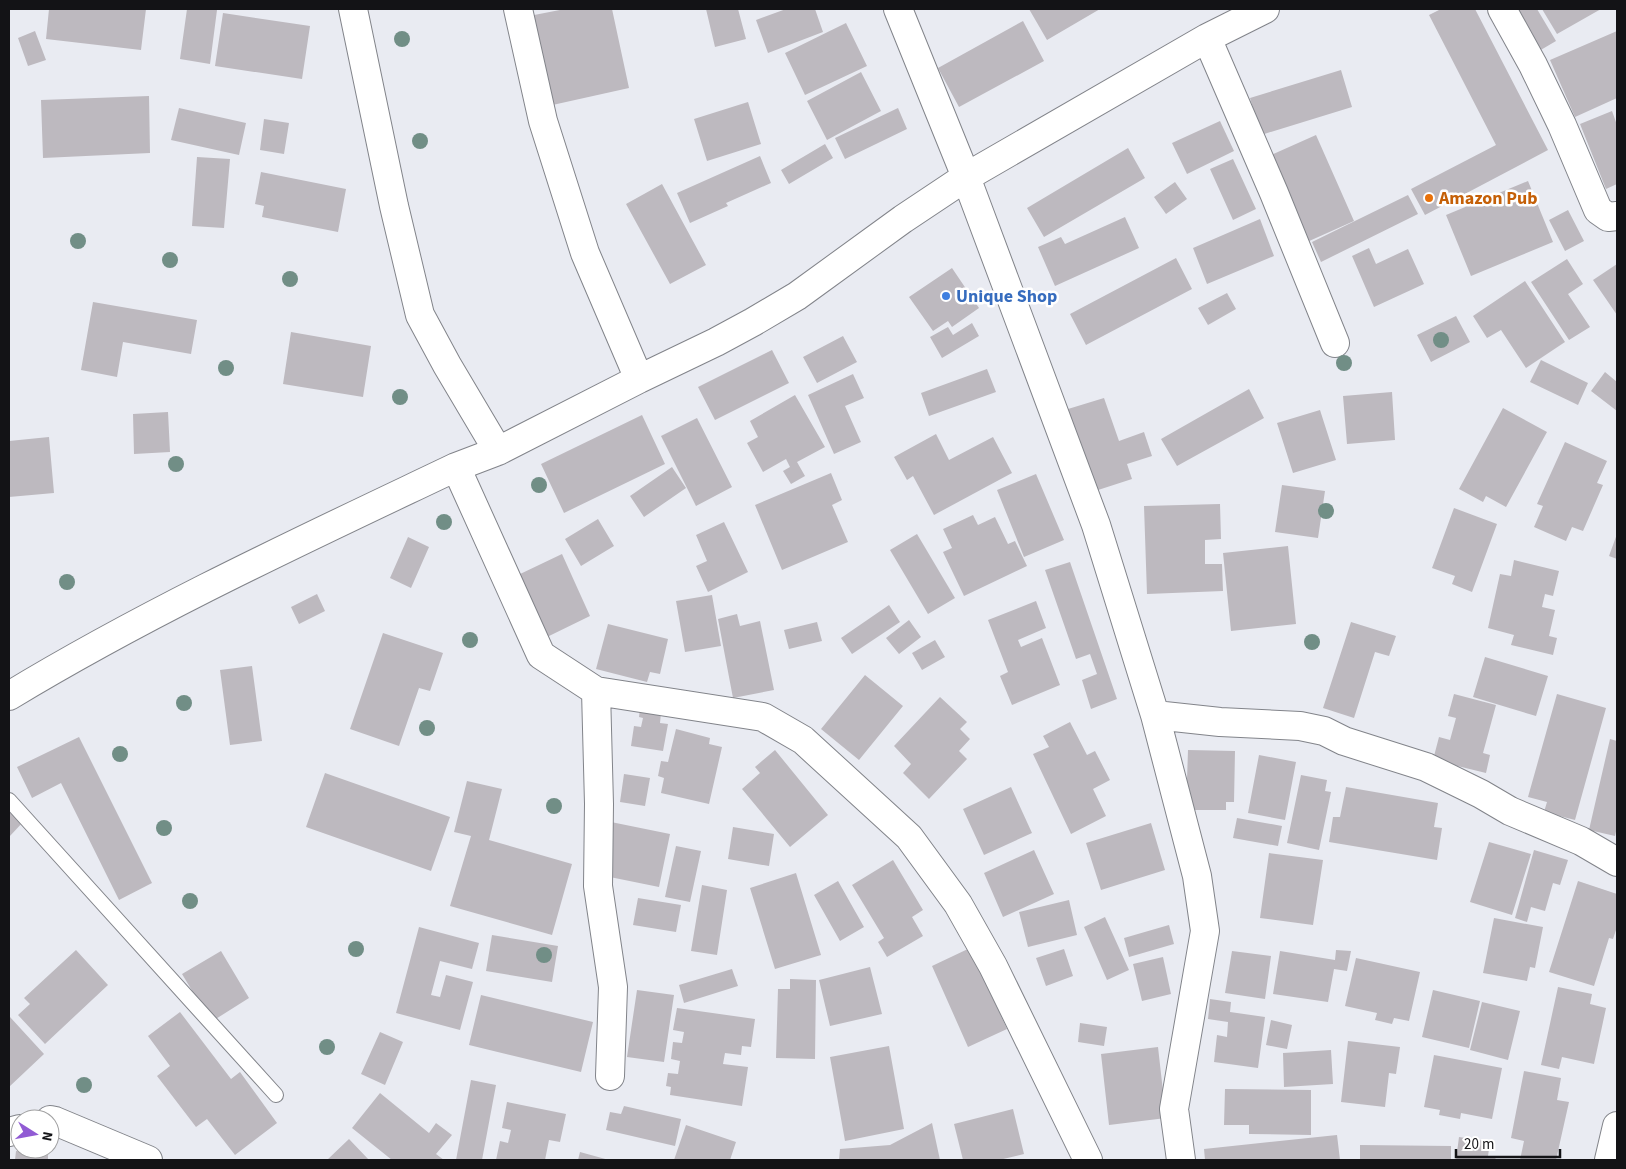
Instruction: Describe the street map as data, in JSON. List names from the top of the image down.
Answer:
{
  "places": ["Amazon Pub", "Unique Shop"],
  "scale_bar": "20 m",
  "north": "right"
}
